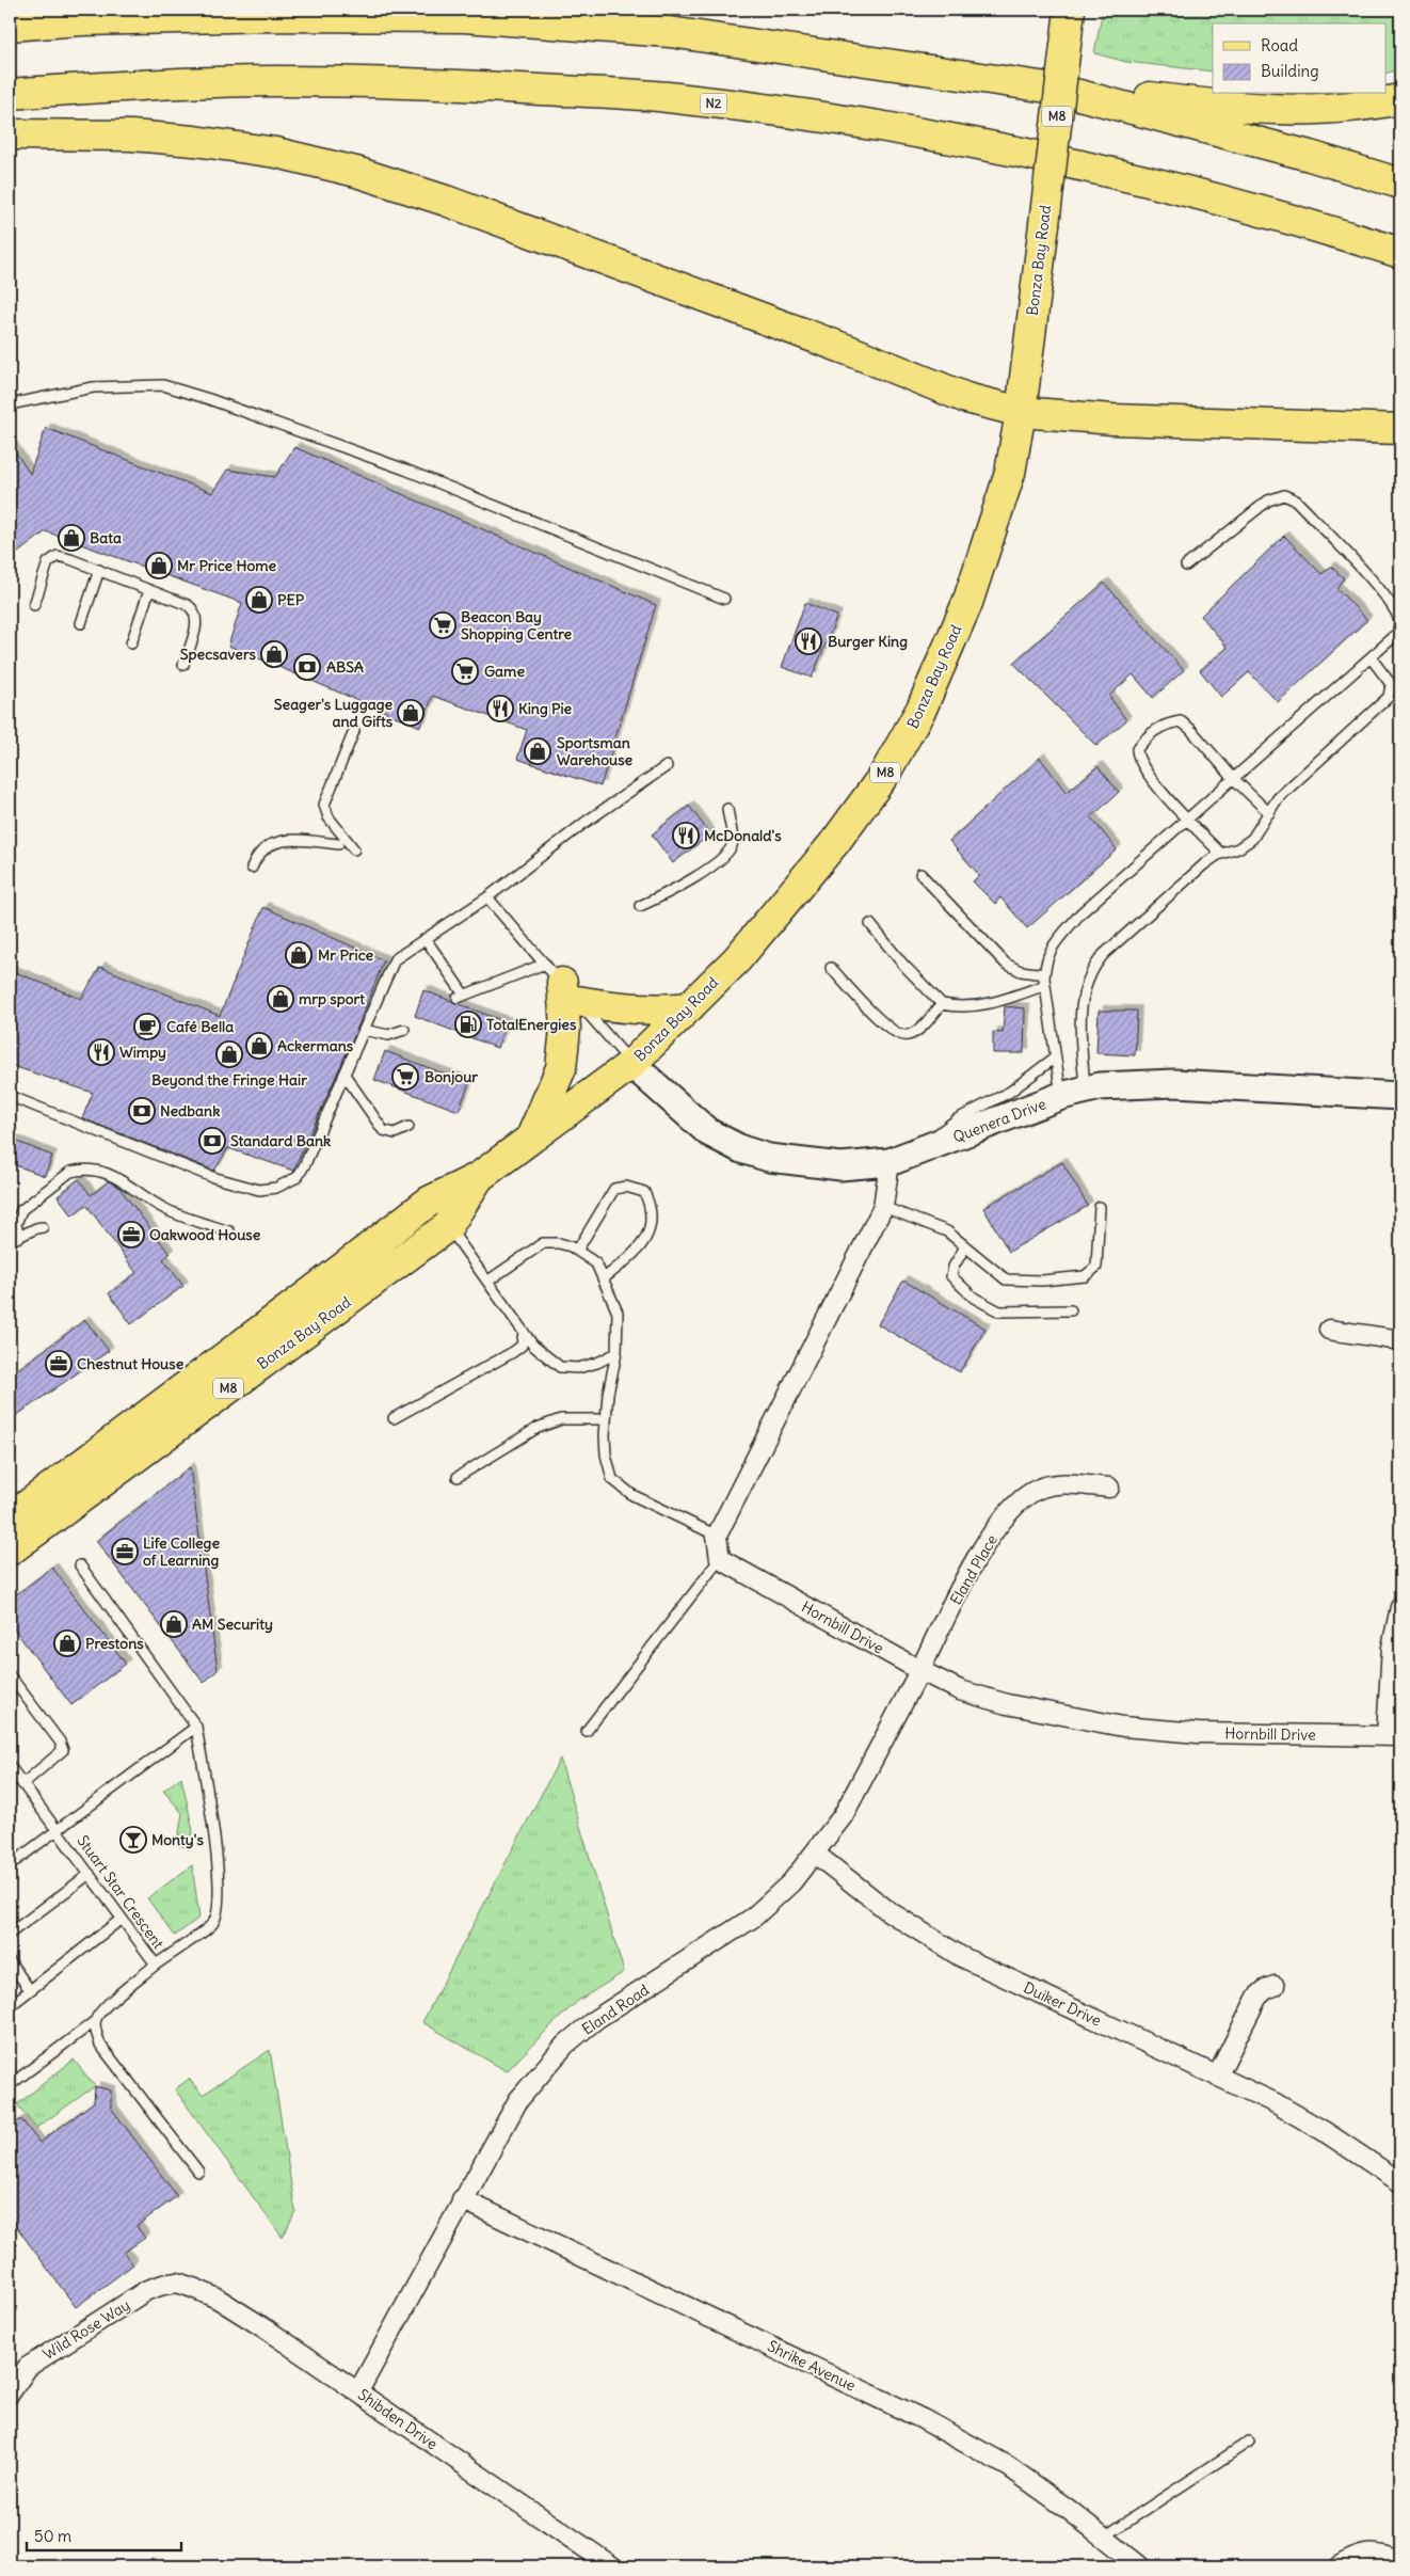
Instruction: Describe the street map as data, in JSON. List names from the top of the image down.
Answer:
{
  "streets": {
    "main road": ["N2", "M8", "Bonza Bay Road"],
    "street": [
      "Quenera Drive",
      "Eland Place",
      "Hornbill Drive",
      "Duiker Drive",
      "Eland Road",
      "Wild Rose Way",
      "Shrike Avenue",
      "Shibden Drive"
    ],
    "lane": ["Stuart Star Crescent"]
  },
  "crossings": [
    ["Bonza Bay Road", "Quenera Drive"],
    ["Eland Place", "Hornbill Drive"],
    ["Eland Place", "Eland Road"],
    ["Hornbill Drive", "Eland Road"],
    ["Duiker Drive", "Eland Road"],
    ["Eland Road", "Shrike Avenue"],
    ["Eland Road", "Shibden Drive"],
    ["Wild Rose Way", "Shibden Drive"]
  ],
  "places": {
    "shop": [
      "Bata",
      "Mr Price Home",
      "PEP",
      "Specsavers",
      "Seager's Luggage and Gifts",
      "Sportsman Warehouse",
      "Mr Price",
      "mrp sport",
      "Ackermans",
      "Beyond the Fringe Hair",
      "AM Security",
      "Prestons"
    ],
    "supermarket": ["Beacon Bay Shopping Centre", "Game", "Bonjour"],
    "restaurant": [
      "Burger King",
      "King Pie",
      "McDonald's",
      "Wimpy"
    ],
    "bank": ["ABSA", "Nedbank", "Standard Bank"],
    "fuel station": ["TotalEnergies"],
    "cafe": ["Café Bella"],
    "office": ["Oakwood House", "Chestnut House", "Life College of Learning"],
    "bar": ["Monty's"]
  },
  "legend": ["Road", "Building"],
  "scale_bar": "50 m"
}
